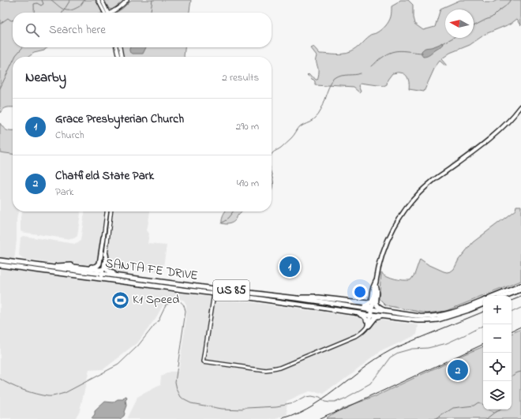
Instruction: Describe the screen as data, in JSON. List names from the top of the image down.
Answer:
{
  "streets": {
    "highway": ["SANTA FE DRIVE", "US 85"]
  },
  "places": {
    "sports": ["K1 Speed"]
  },
  "north": "left",
  "page": {
    "search": "Search here",
    "heading": ["Nearby", "2 results"],
    "list": [
      {
        "mark": "1",
        "name": "Grace Presbyterian Church",
        "note": "Church",
        "value": "290 m"
      },
      {
        "mark": "2",
        "name": "Chatfield State Park",
        "note": "Park",
        "value": "490 m"
      }
    ],
    "pins": ["1", "2"],
    "map_buttons": ["+", "−"]
  }
}
